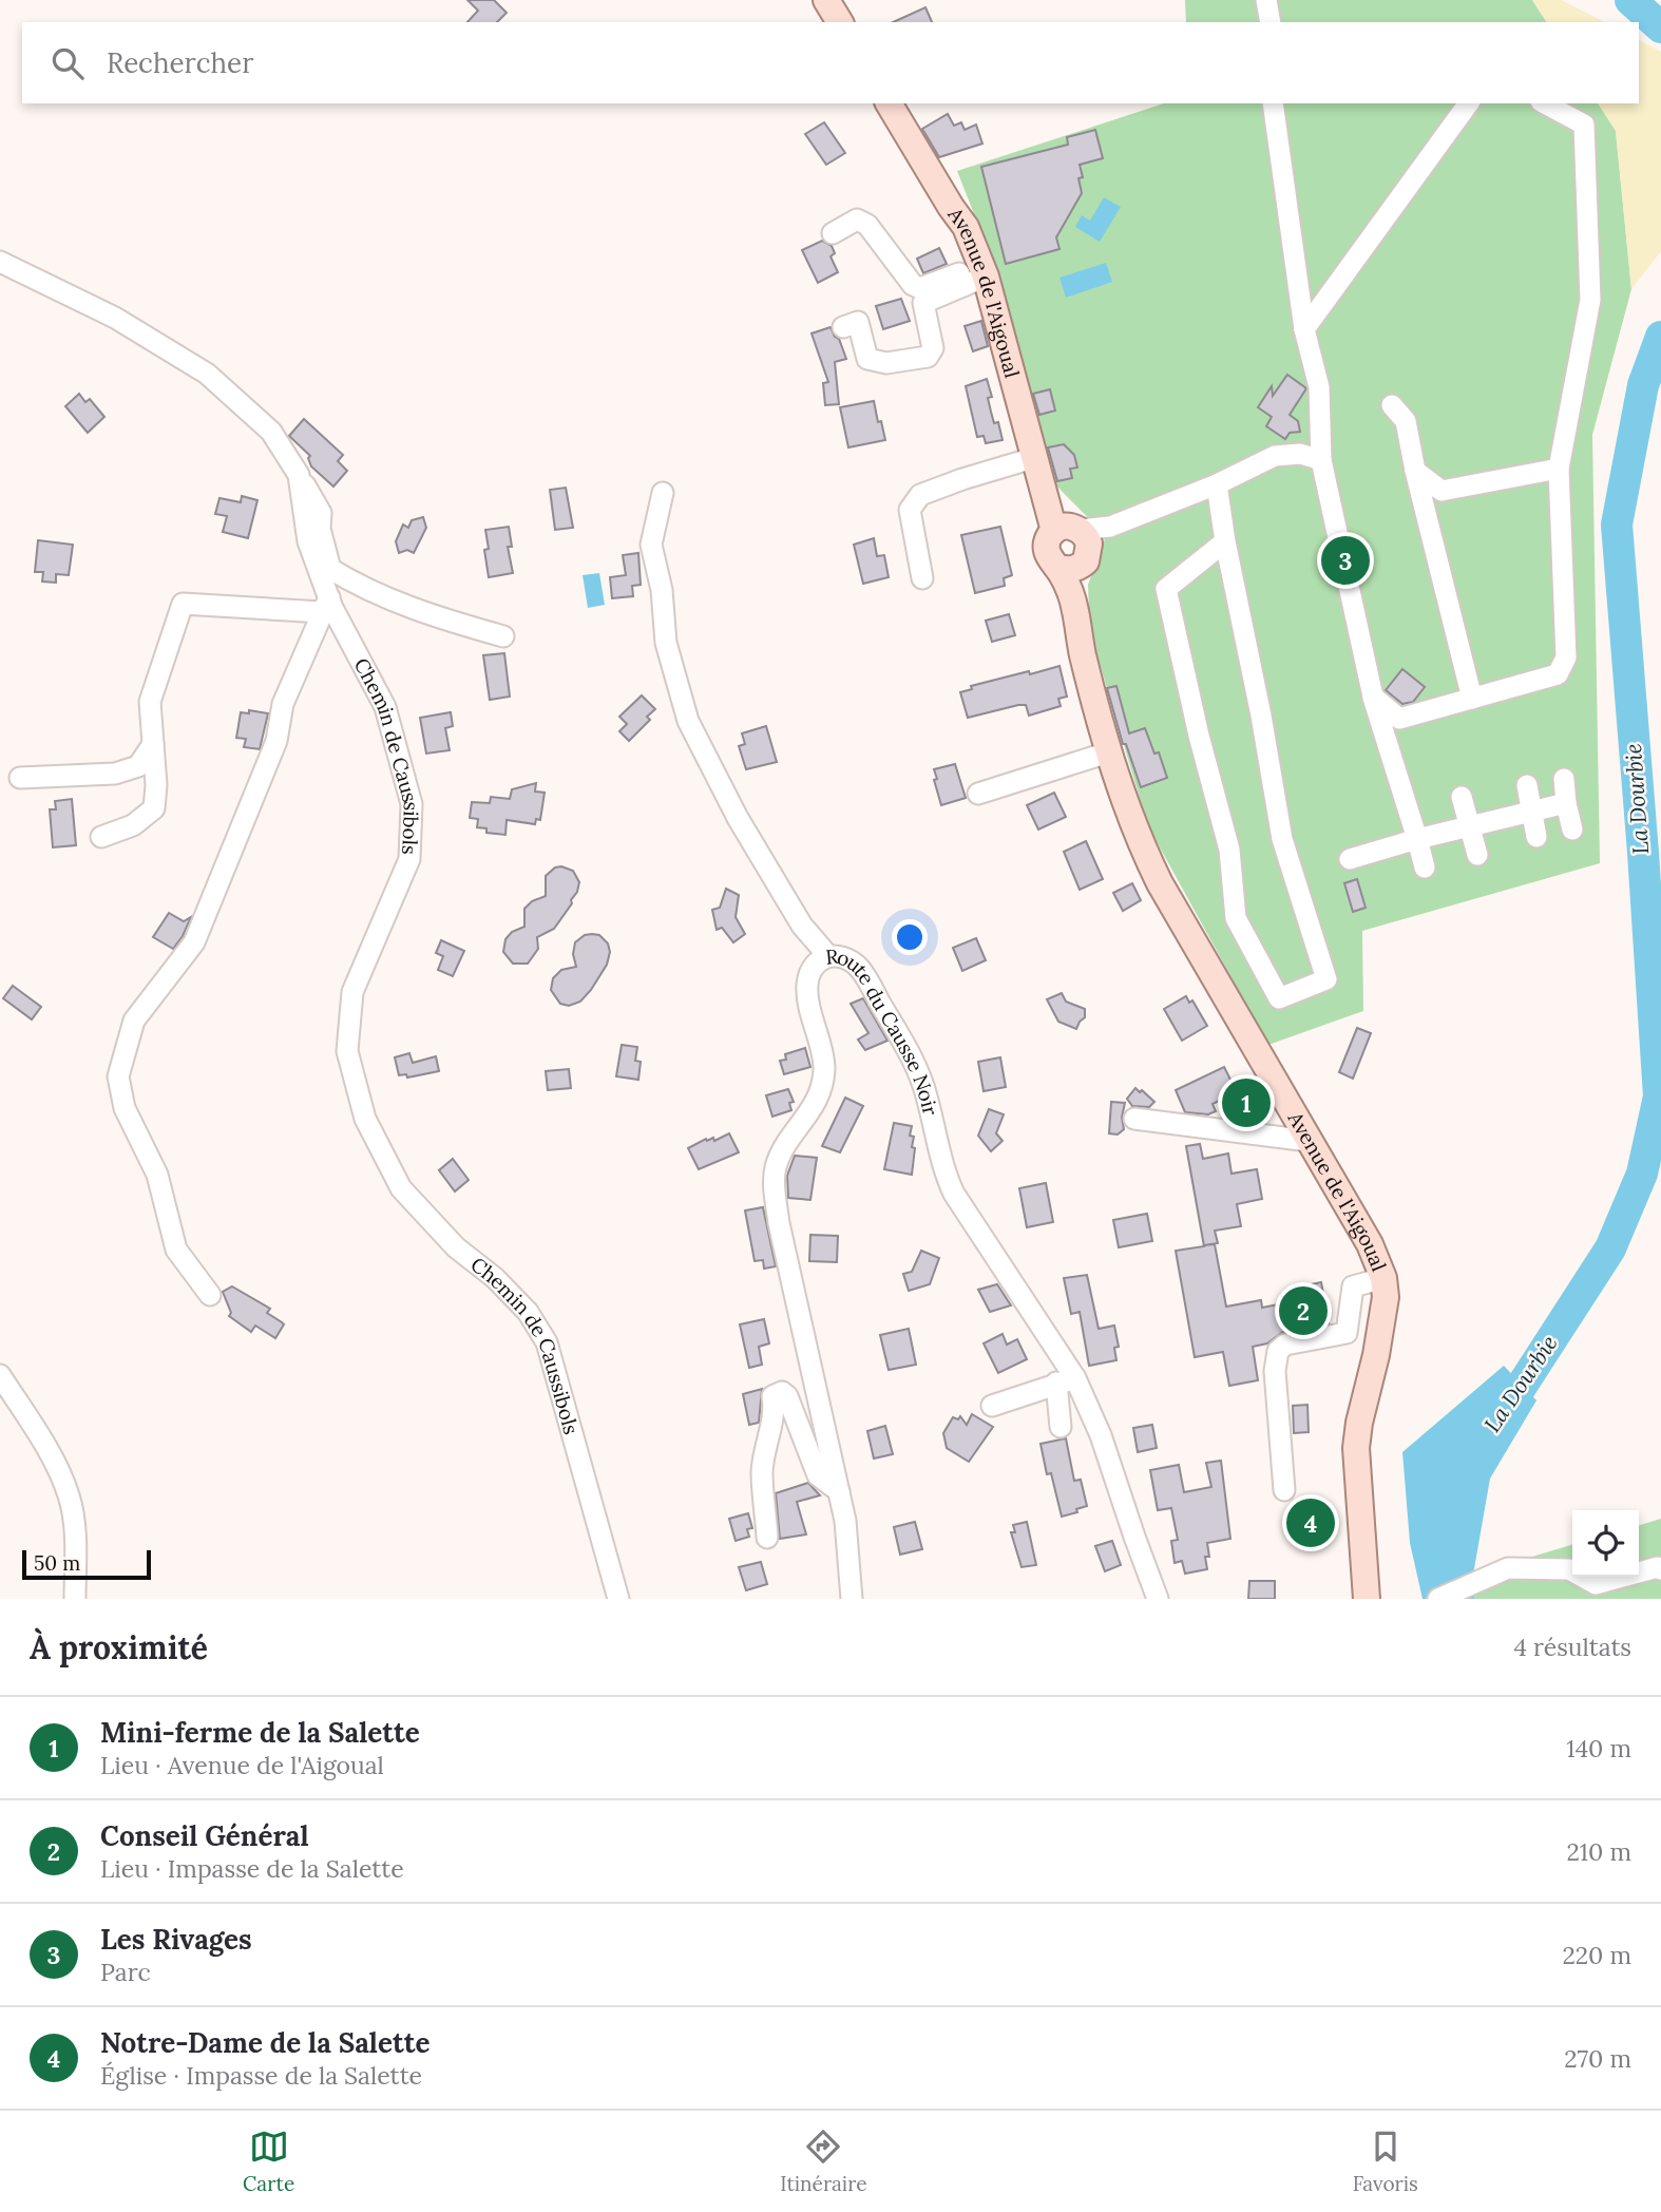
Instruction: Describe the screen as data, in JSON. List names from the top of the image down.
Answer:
{
  "streets": {
    "main road": ["Avenue de l'Aigoual"],
    "street": ["Chemin de Caussibols", "Route du Causse Noir"]
  },
  "water": ["La Dourbie"],
  "scale_bar": "50 m",
  "page": {
    "search": "Rechercher",
    "pins": [
      "3",
      "1",
      "2",
      "4"
    ],
    "scale": "50 m",
    "heading": ["À proximité", "4 résultats"],
    "list": [
      {
        "mark": "1",
        "name": "Mini-ferme de la Salette",
        "note": "Lieu · Avenue de l'Aigoual",
        "value": "140 m"
      },
      {
        "mark": "2",
        "name": "Conseil Général",
        "note": "Lieu · Impasse de la Salette",
        "value": "210 m"
      },
      {
        "mark": "3",
        "name": "Les Rivages",
        "note": "Parc",
        "value": "220 m"
      },
      {
        "mark": "4",
        "name": "Notre-Dame de la Salette",
        "note": "Église · Impasse de la Salette",
        "value": "270 m"
      }
    ],
    "nav": ["Carte", "Itinéraire", "Favoris"]
  }
}
